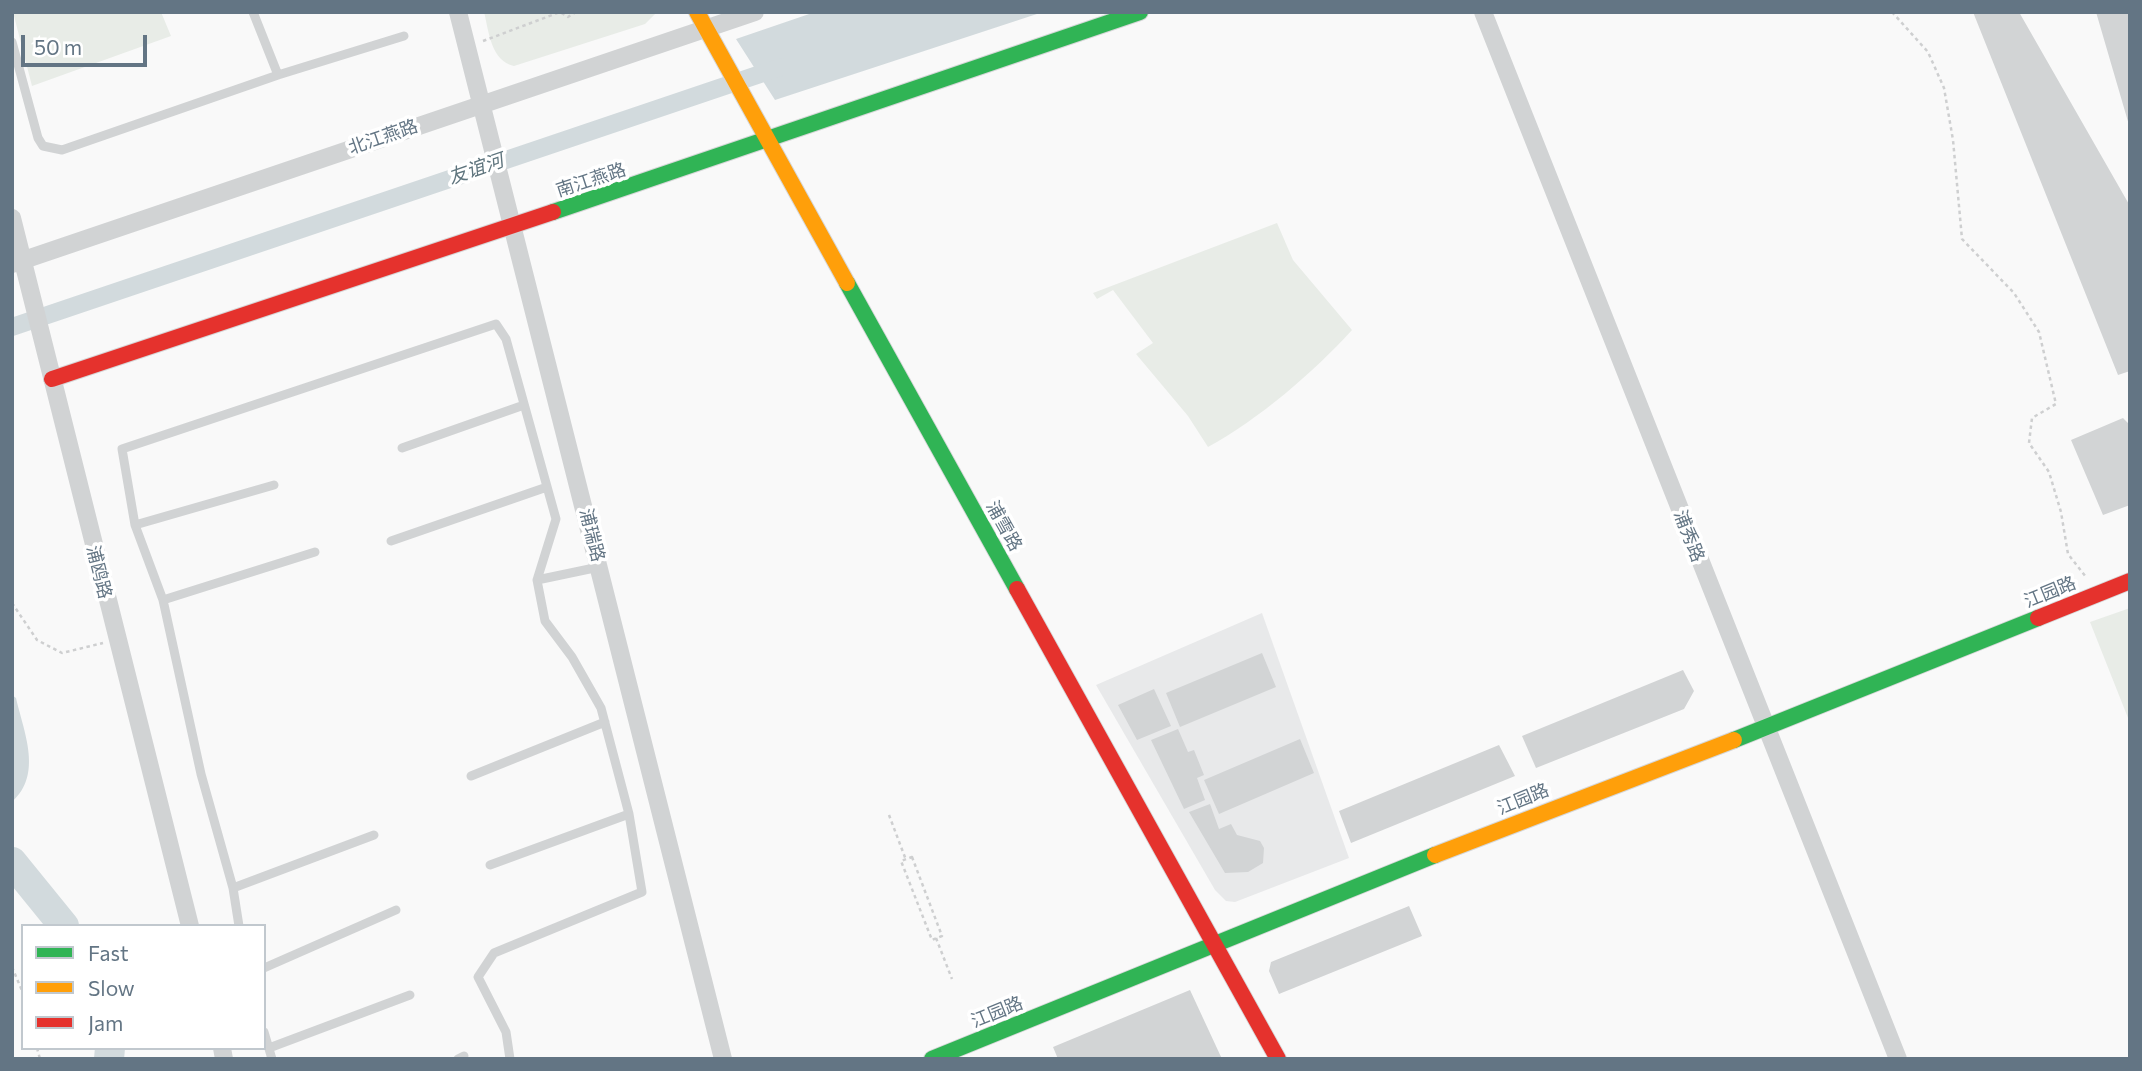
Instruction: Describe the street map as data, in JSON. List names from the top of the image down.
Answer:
{
  "streets": {
    "street": [
      "北江燕路",
      "南江燕路",
      "浦雪路",
      "浦瑞路",
      "浦秀路",
      "浦鸥路",
      "江园路"
    ]
  },
  "crossings": [
    ["北江燕路", "浦雪路"],
    ["北江燕路", "浦瑞路"],
    ["北江燕路", "浦鸥路"],
    ["南江燕路", "浦雪路"],
    ["南江燕路", "浦瑞路"],
    ["南江燕路", "浦鸥路"],
    ["浦雪路", "江园路"],
    ["浦秀路", "江园路"]
  ],
  "water": ["友谊河"],
  "legend": ["Fast", "Slow", "Jam"],
  "scale_bar": "50 m"
}
